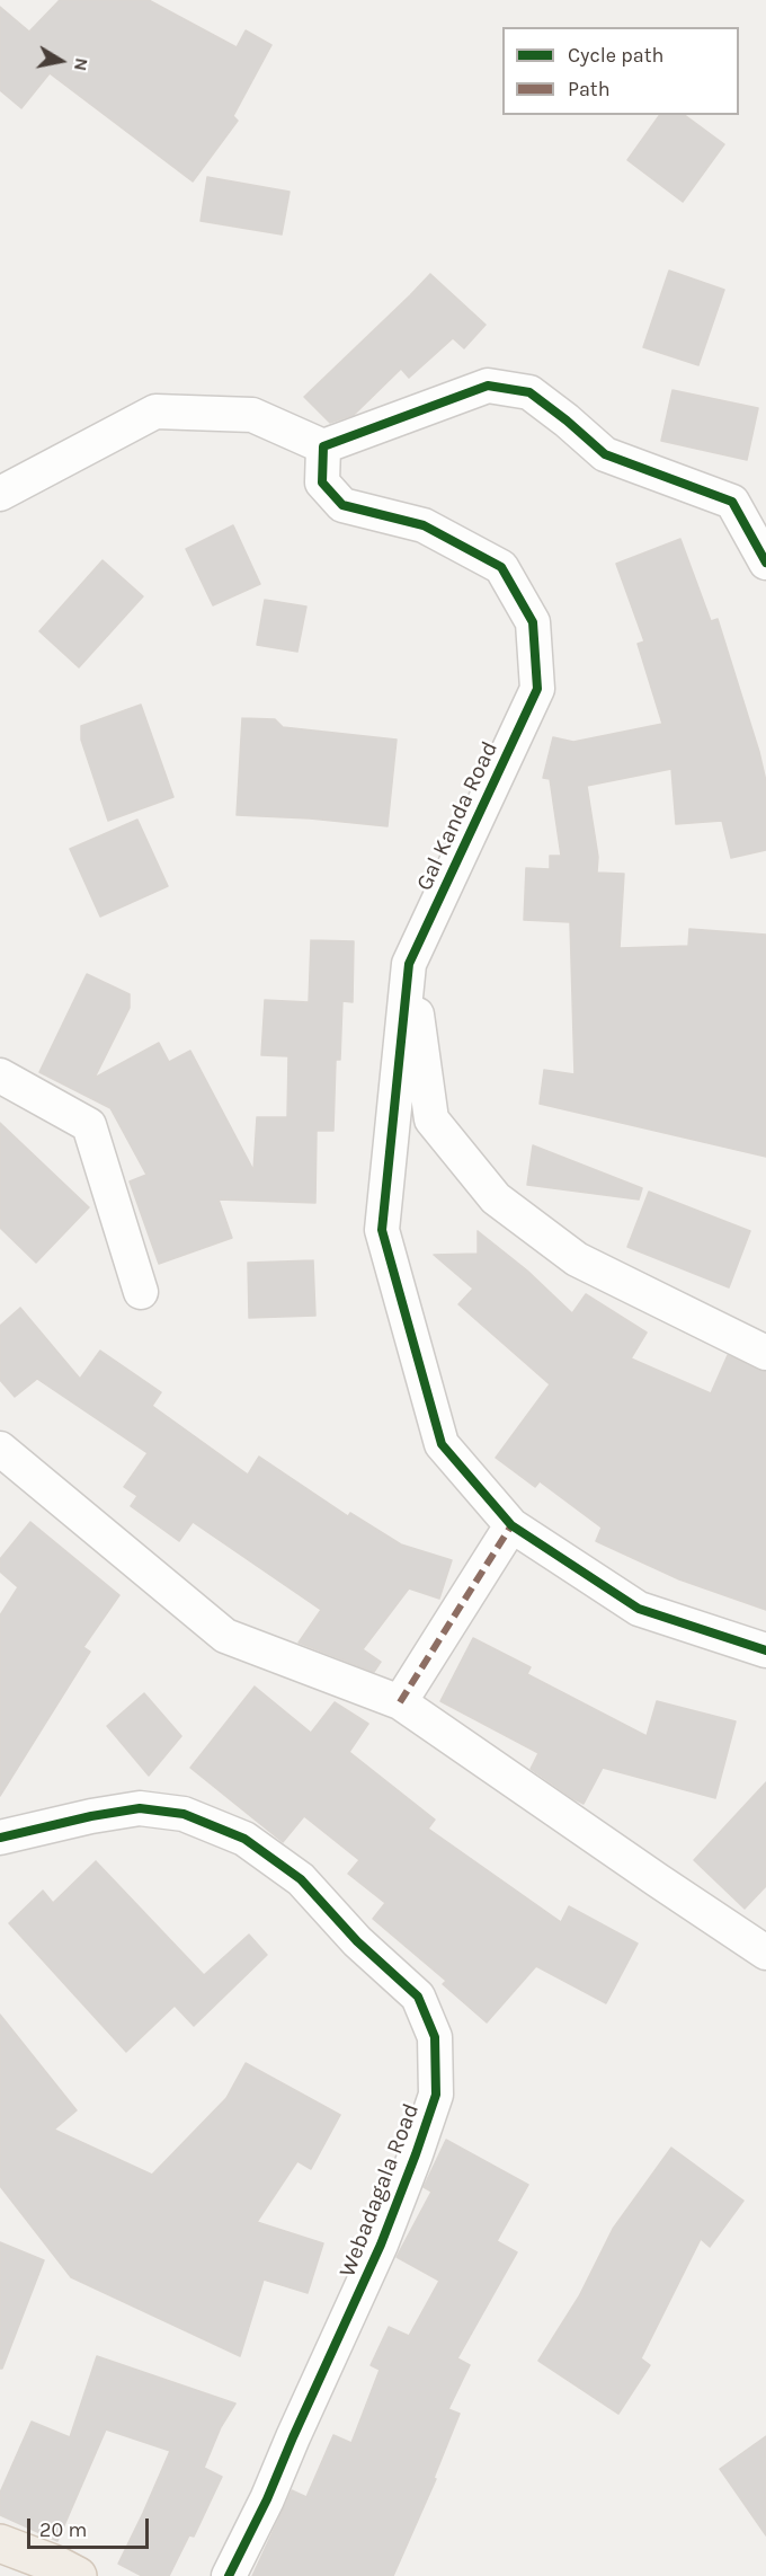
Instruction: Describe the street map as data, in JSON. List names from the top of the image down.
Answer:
{
  "streets": {
    "street": ["Gal Kanda Road", "Webadagala Road"]
  },
  "legend": ["Cycle path", "Path"],
  "scale_bar": "20 m",
  "north": "right"
}
